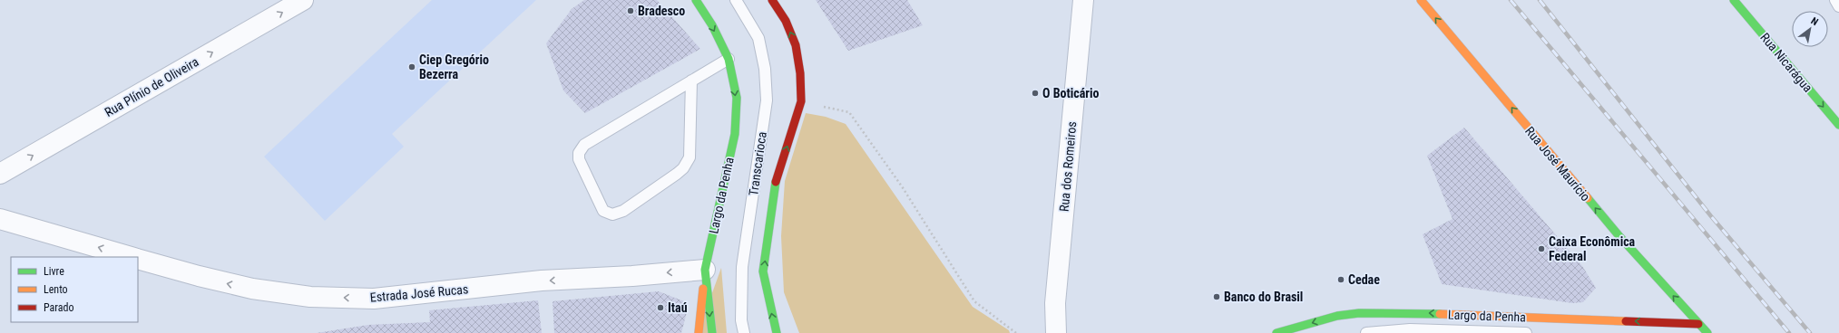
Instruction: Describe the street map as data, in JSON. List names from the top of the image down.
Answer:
{
  "streets": {
    "main road": ["Rua Nicarágua", "Rua José Maurício", "Largo da Penha"],
    "street": ["Rua Plínio de Oliveira", "Rua dos Romeiros", "Estrada José Rucas"],
    "lane": ["Transcarioca"]
  },
  "crossings": [
    ["Rua José Maurício", "Largo da Penha"],
    ["Largo da Penha", "Estrada José Rucas"]
  ],
  "one_way": [
    "Rua Nicarágua",
    "Rua Plínio de Oliveira",
    "Rua José Maurício",
    "Estrada José Rucas"
  ],
  "places": [
    "Bradesco",
    "Ciep Gregório Bezerra",
    "O Boticário",
    "Caixa Econômica Federal",
    "Cedae",
    "Banco do Brasil",
    "Itaú"
  ],
  "legend": ["Livre", "Lento", "Parado"],
  "north": "top right"
}
